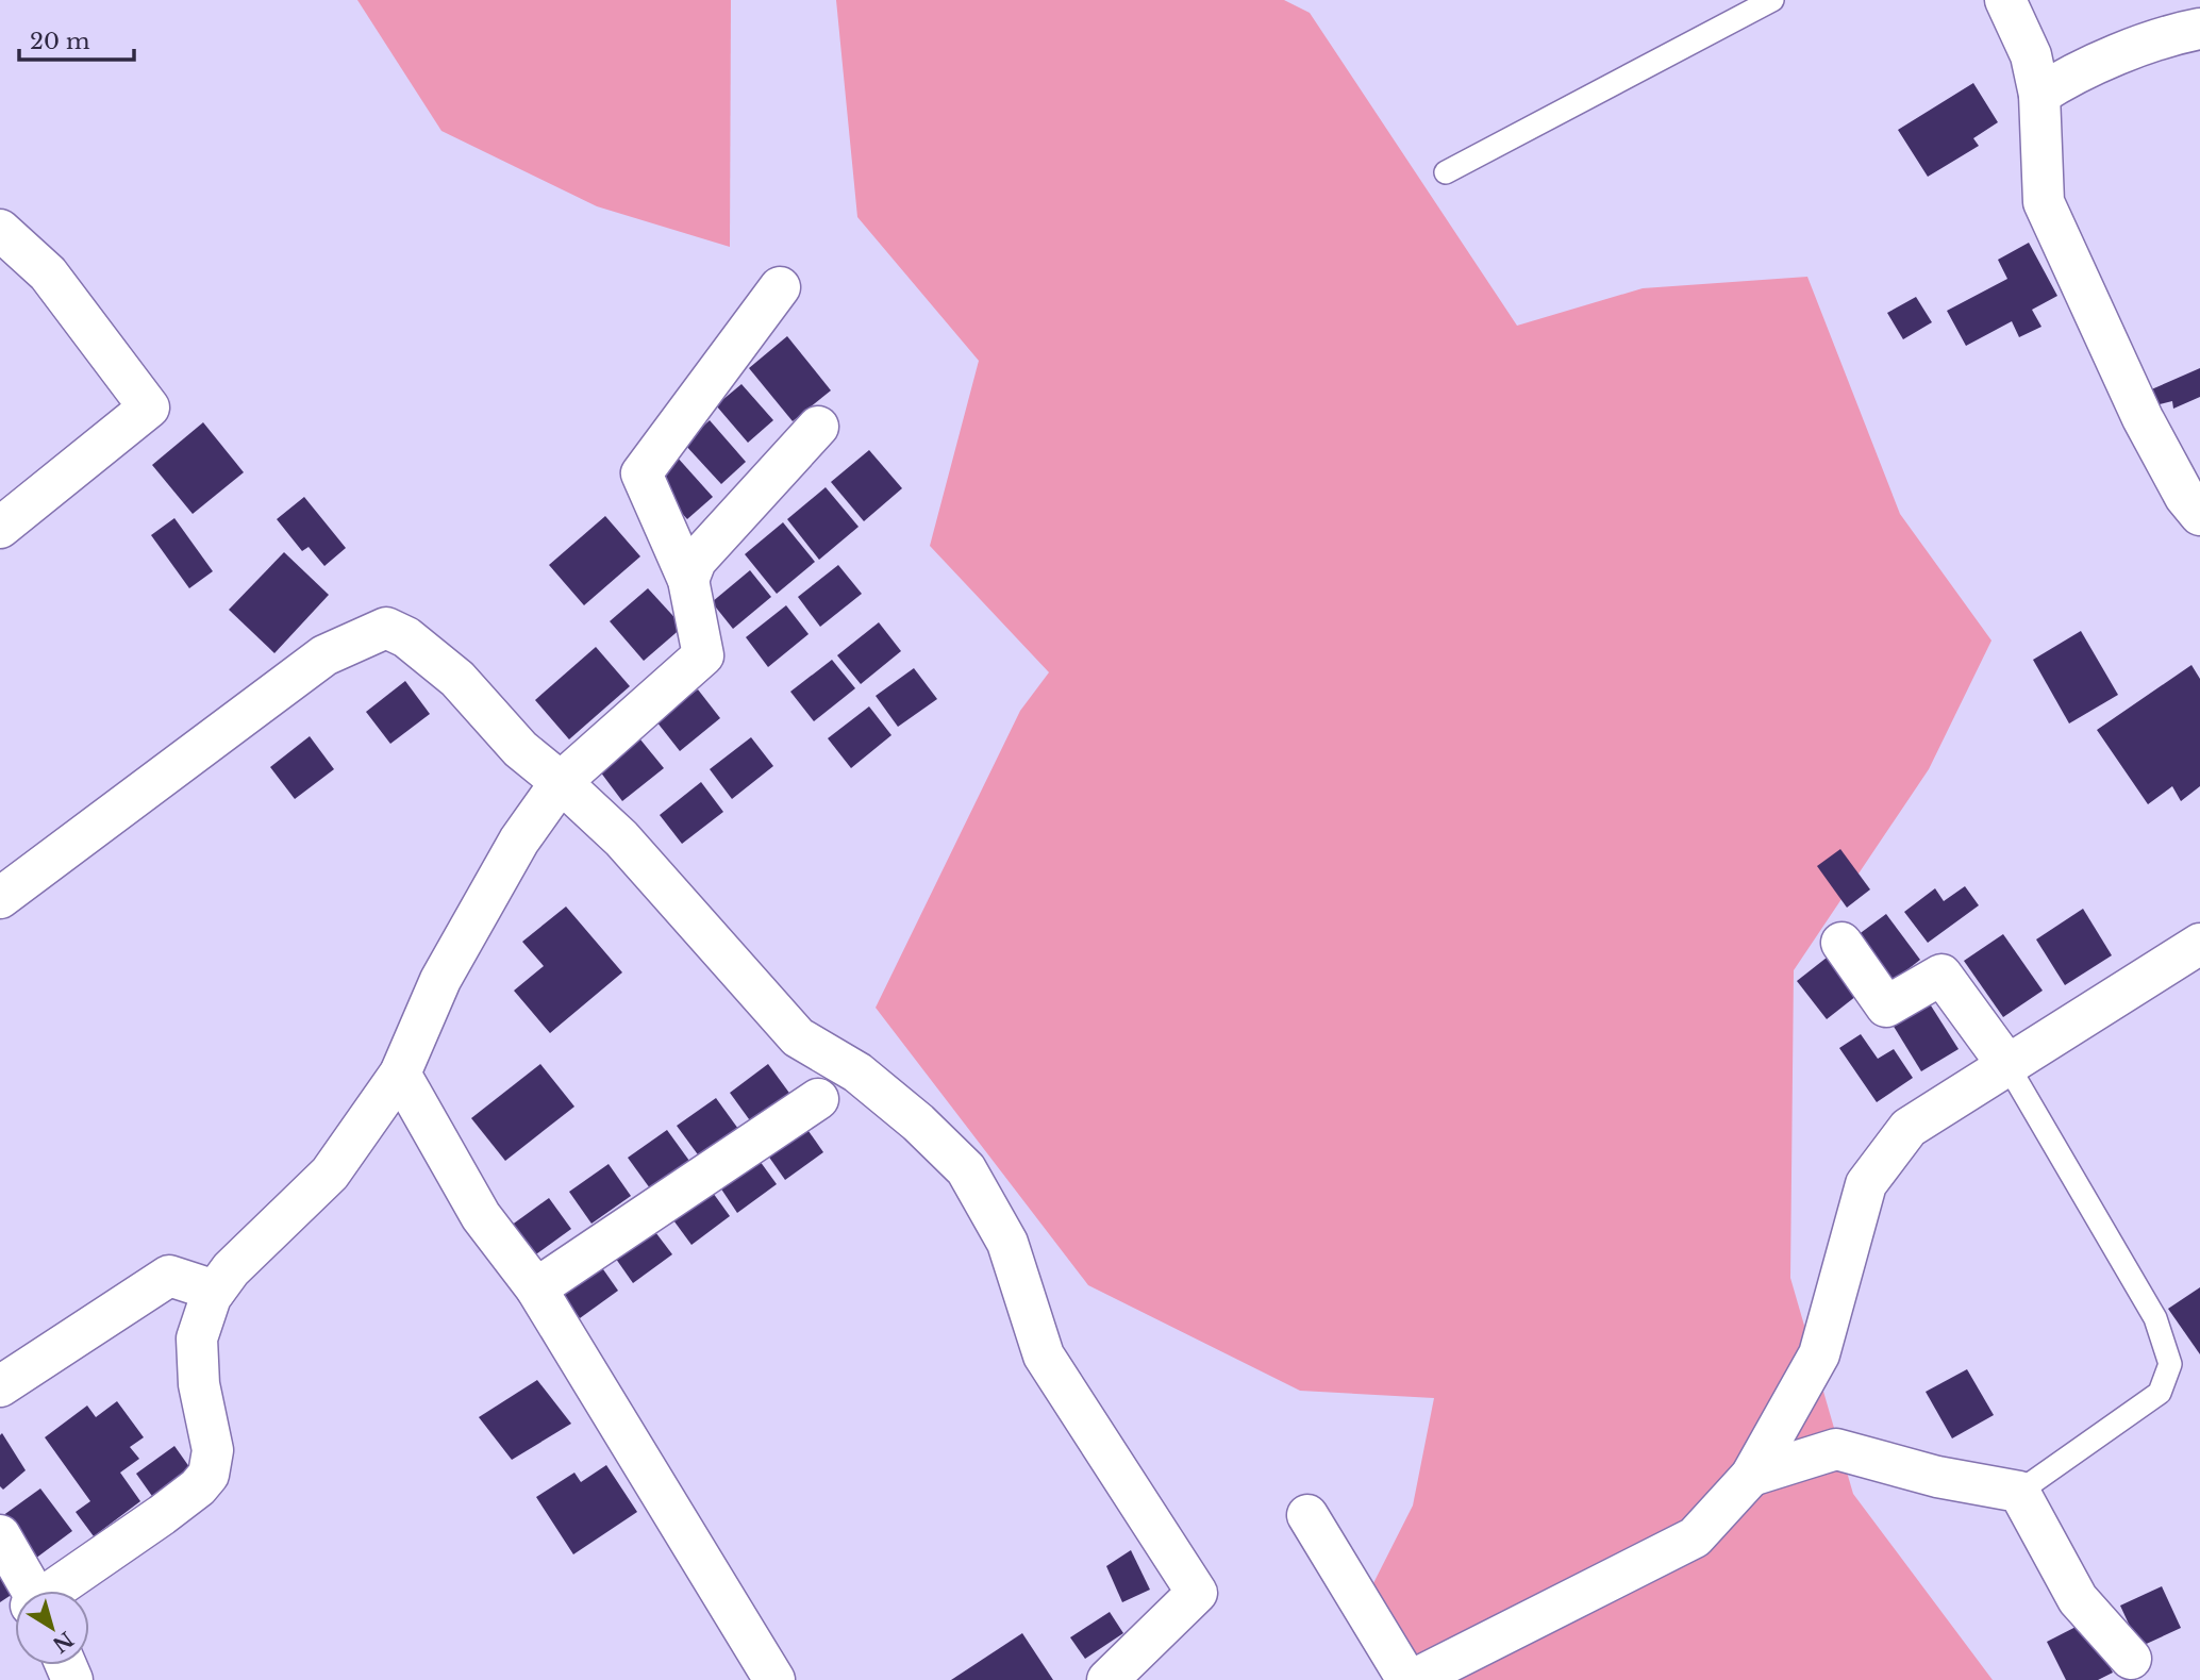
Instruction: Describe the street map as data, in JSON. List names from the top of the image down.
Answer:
{
  "scale_bar": "20 m",
  "north": "bottom right"
}
